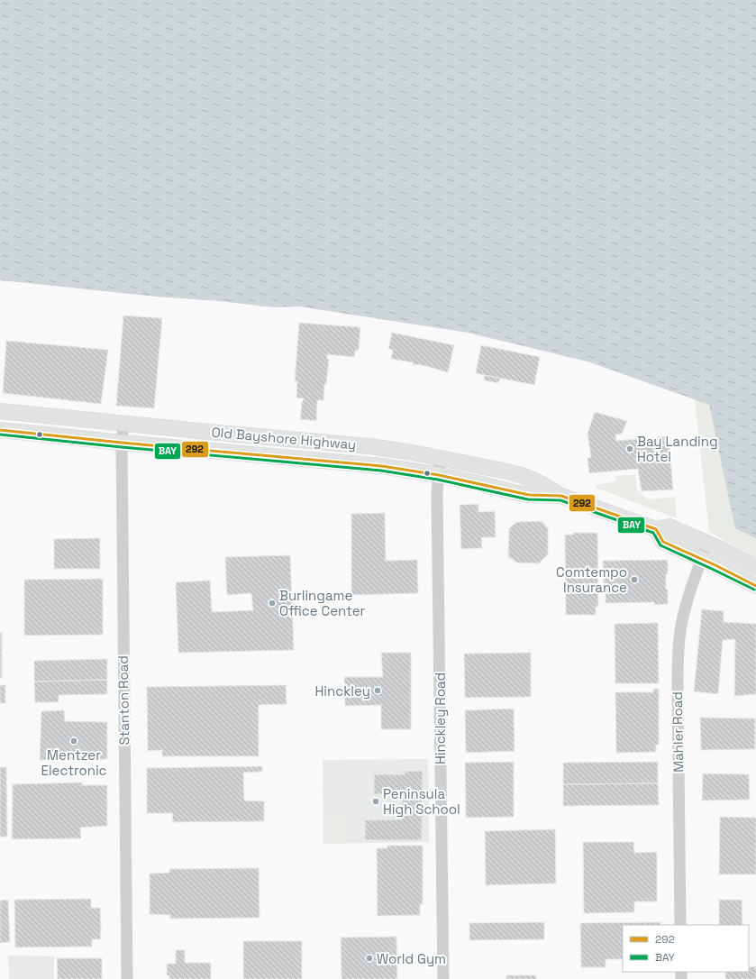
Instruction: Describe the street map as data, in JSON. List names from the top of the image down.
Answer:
{
  "streets": {
    "main road": ["Old Bayshore Highway"],
    "street": ["Stanton Road", "Hinckley Road", "Mahler Road"]
  },
  "crossings": [
    ["Old Bayshore Highway", "Stanton Road"],
    ["Old Bayshore Highway", "Hinckley Road"],
    ["Old Bayshore Highway", "Mahler Road"]
  ],
  "places": [
    "Bay Landing Hotel",
    "Comtempo Insurance",
    "Burlingame Office Center",
    "Hinckley",
    "Mentzer Electronic",
    "Peninsula High School",
    "World Gym"
  ],
  "lines": ["transit line 292", "transit line BAY"],
  "legend": ["292", "BAY"]
}
